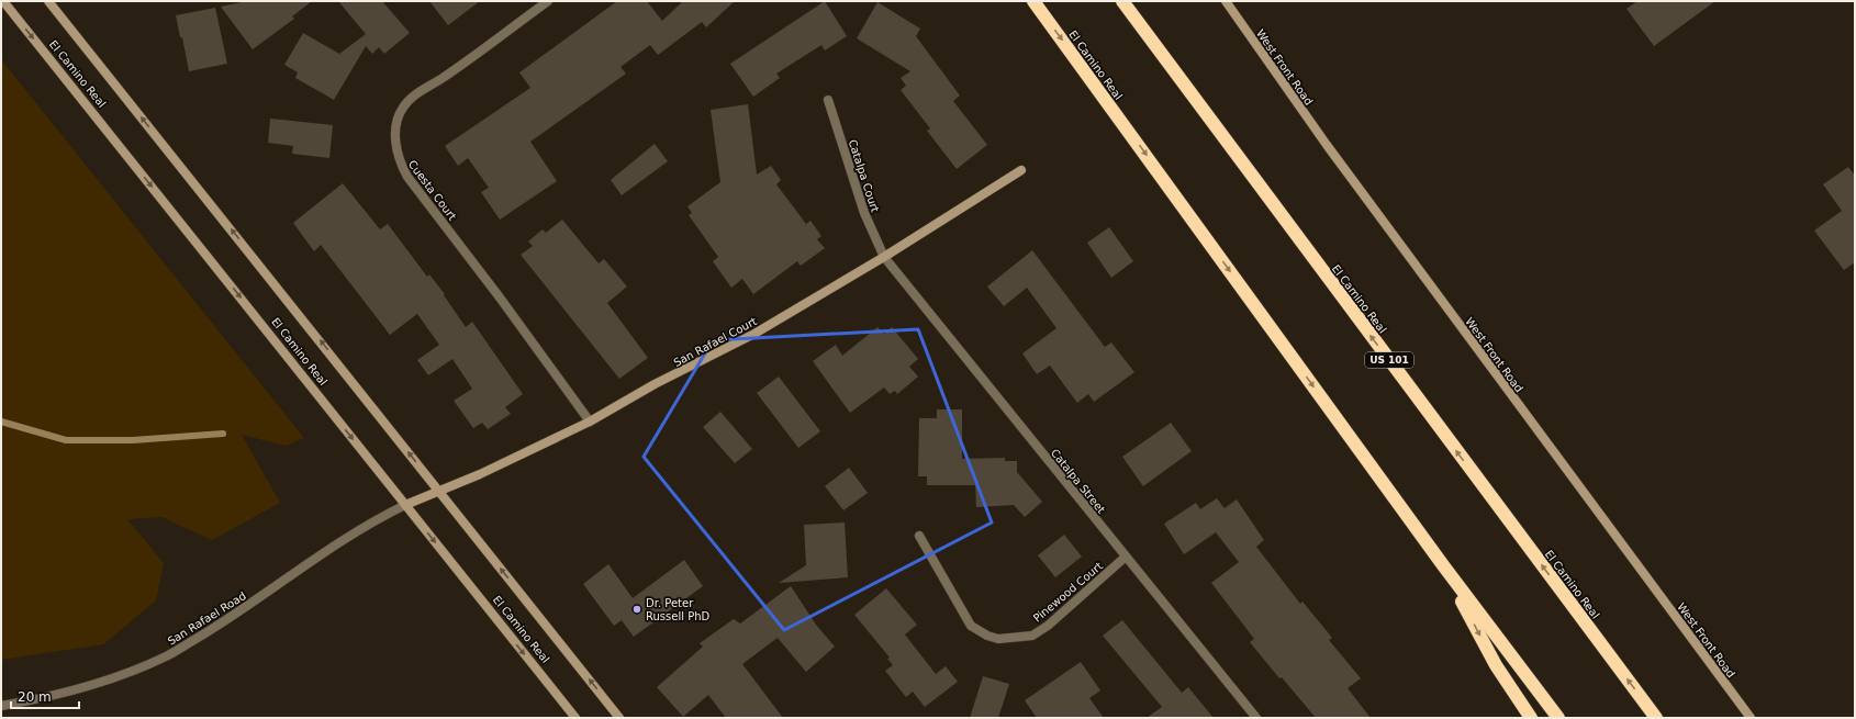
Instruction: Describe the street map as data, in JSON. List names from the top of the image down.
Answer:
{
  "streets": {
    "highway": ["El Camino Real", "US 101"],
    "main road": ["West Front Road", "San Rafael Court"],
    "street": [
      "Catalpa Court",
      "Cuesta Court",
      "Catalpa Street",
      "Pinewood Court",
      "San Rafael Road"
    ]
  },
  "crossings": [
    ["El Camino Real", "San Rafael Court"],
    ["El Camino Real", "San Rafael Road"],
    ["Catalpa Court", "San Rafael Court"],
    ["Catalpa Court", "Catalpa Street"],
    ["Cuesta Court", "San Rafael Court"],
    ["San Rafael Court", "Catalpa Street"],
    ["San Rafael Court", "San Rafael Road"],
    ["Catalpa Street", "Pinewood Court"]
  ],
  "places": ["Dr. Peter Russell PhD"],
  "scale_bar": "20 m"
}
